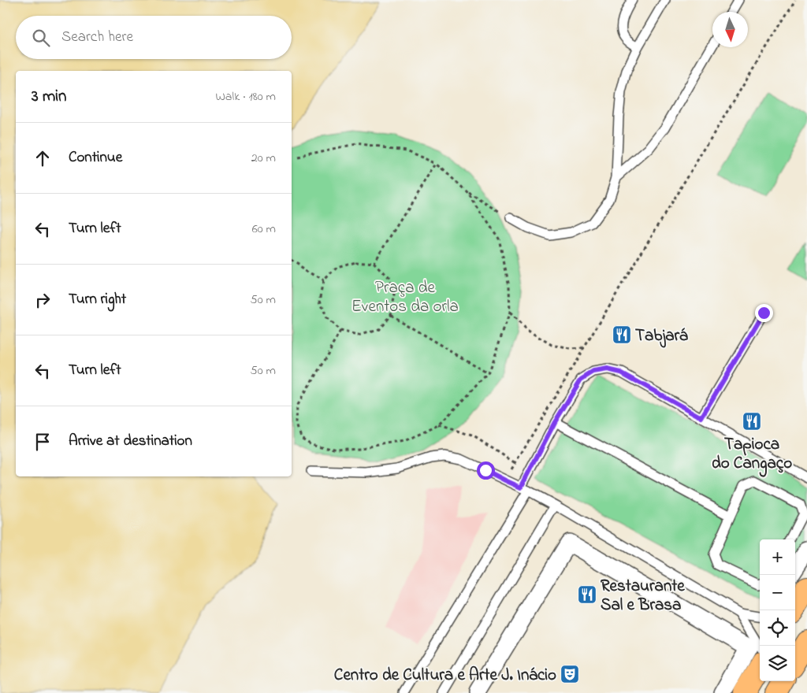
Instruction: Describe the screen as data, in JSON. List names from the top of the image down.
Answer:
{
  "parks": ["Praça de Eventos da orla"],
  "places": {
    "restaurant": ["Tabjará", "Tapioca do Cangaço", "Restaurante Sal e Brasa"],
    "theatre": ["Centro de Cultura e Arte J. Inácio"]
  },
  "north": "bottom",
  "page": {
    "search": "Search here",
    "heading": ["3 min", "Walk · 180 m"],
    "list": [
      ["Continue", "20 m"],
      ["Turn left", "60 m"],
      ["Turn right", "50 m"],
      ["Turn left", "50 m"],
      "Arrive at destination"
    ],
    "map_buttons": ["+", "−"]
  }
}
